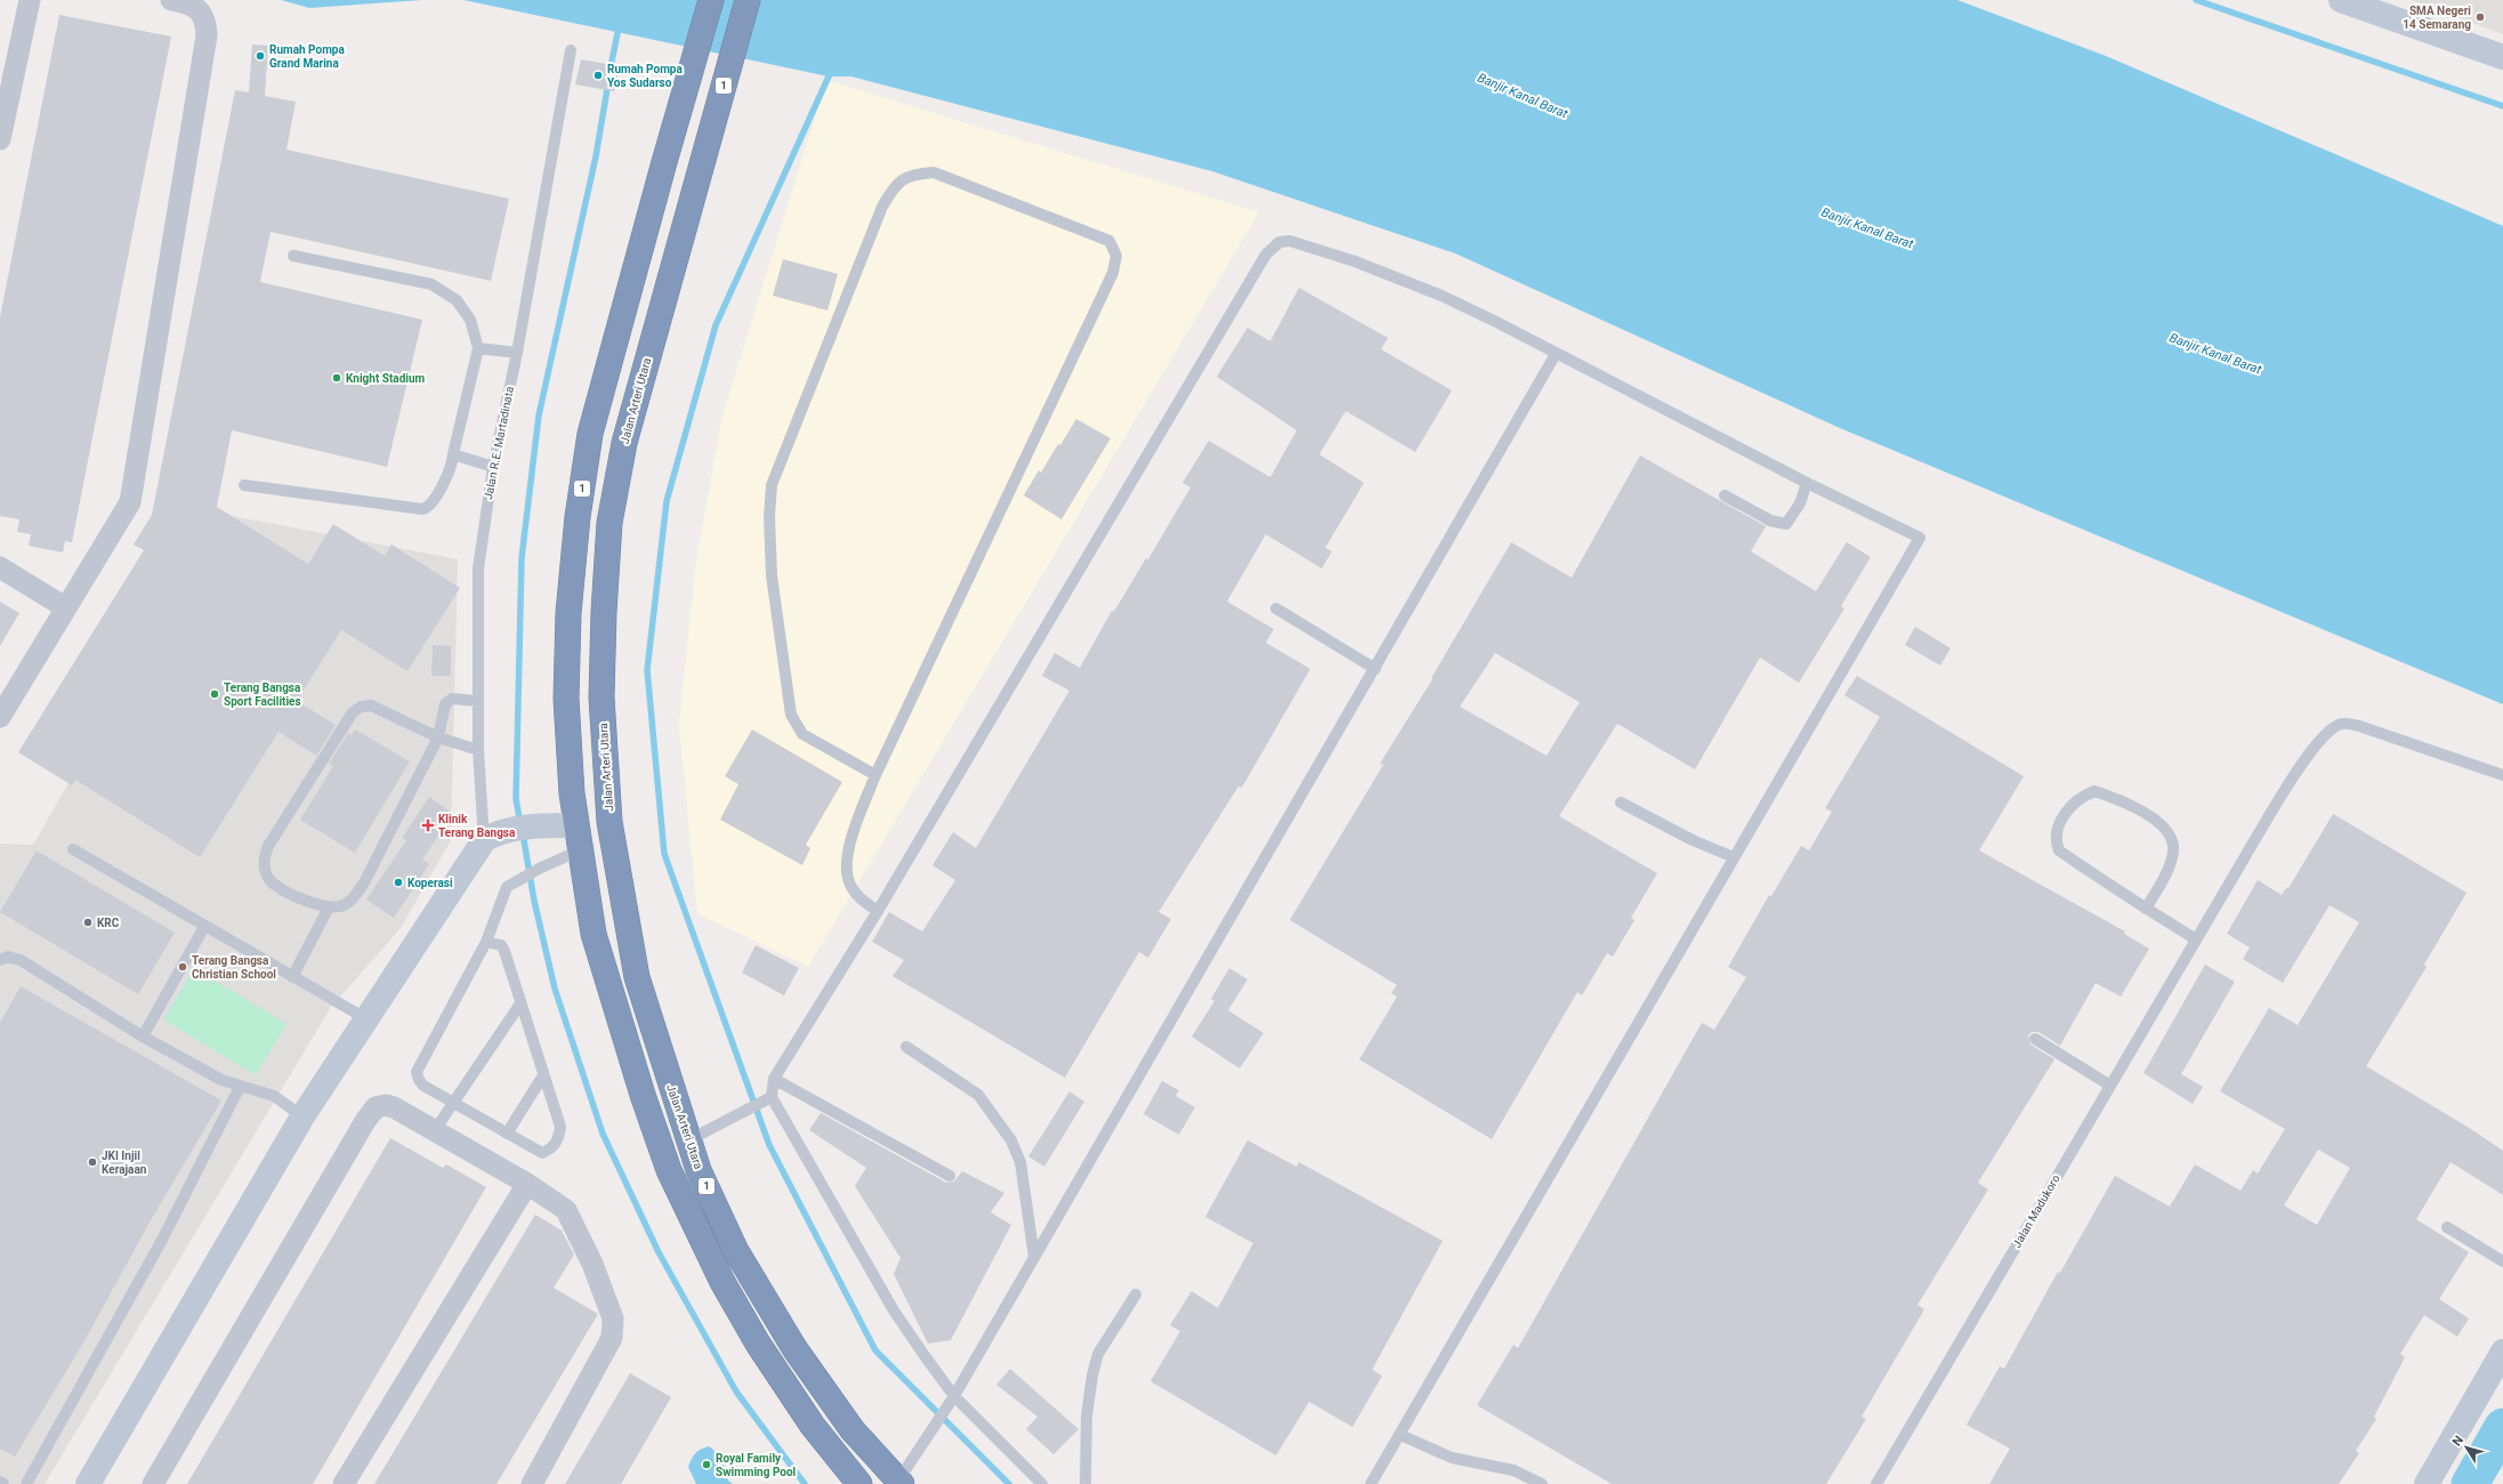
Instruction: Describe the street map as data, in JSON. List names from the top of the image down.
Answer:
{
  "streets": {
    "highway": ["1", "Jalan Arteri Utara"],
    "lane": ["Jalan R.E. Martadinata", "Jalan Madukoro"]
  },
  "water": ["Banjir Kanal Barat"],
  "places": {
    "other": [
      "SMA Negeri 14 Semarang",
      "Rumah Pompa Grand Marina",
      "Rumah Pompa Yos Sudarso",
      "Knight Stadium",
      "Terang Bangsa Sport Facilities",
      "Koperasi",
      "KRC",
      "Terang Bangsa Christian School",
      "JKI Injil Kerajaan",
      "Royal Family Swimming Pool"
    ],
    "health": ["Klinik Terang Bangsa"]
  },
  "north": "top left"
}
